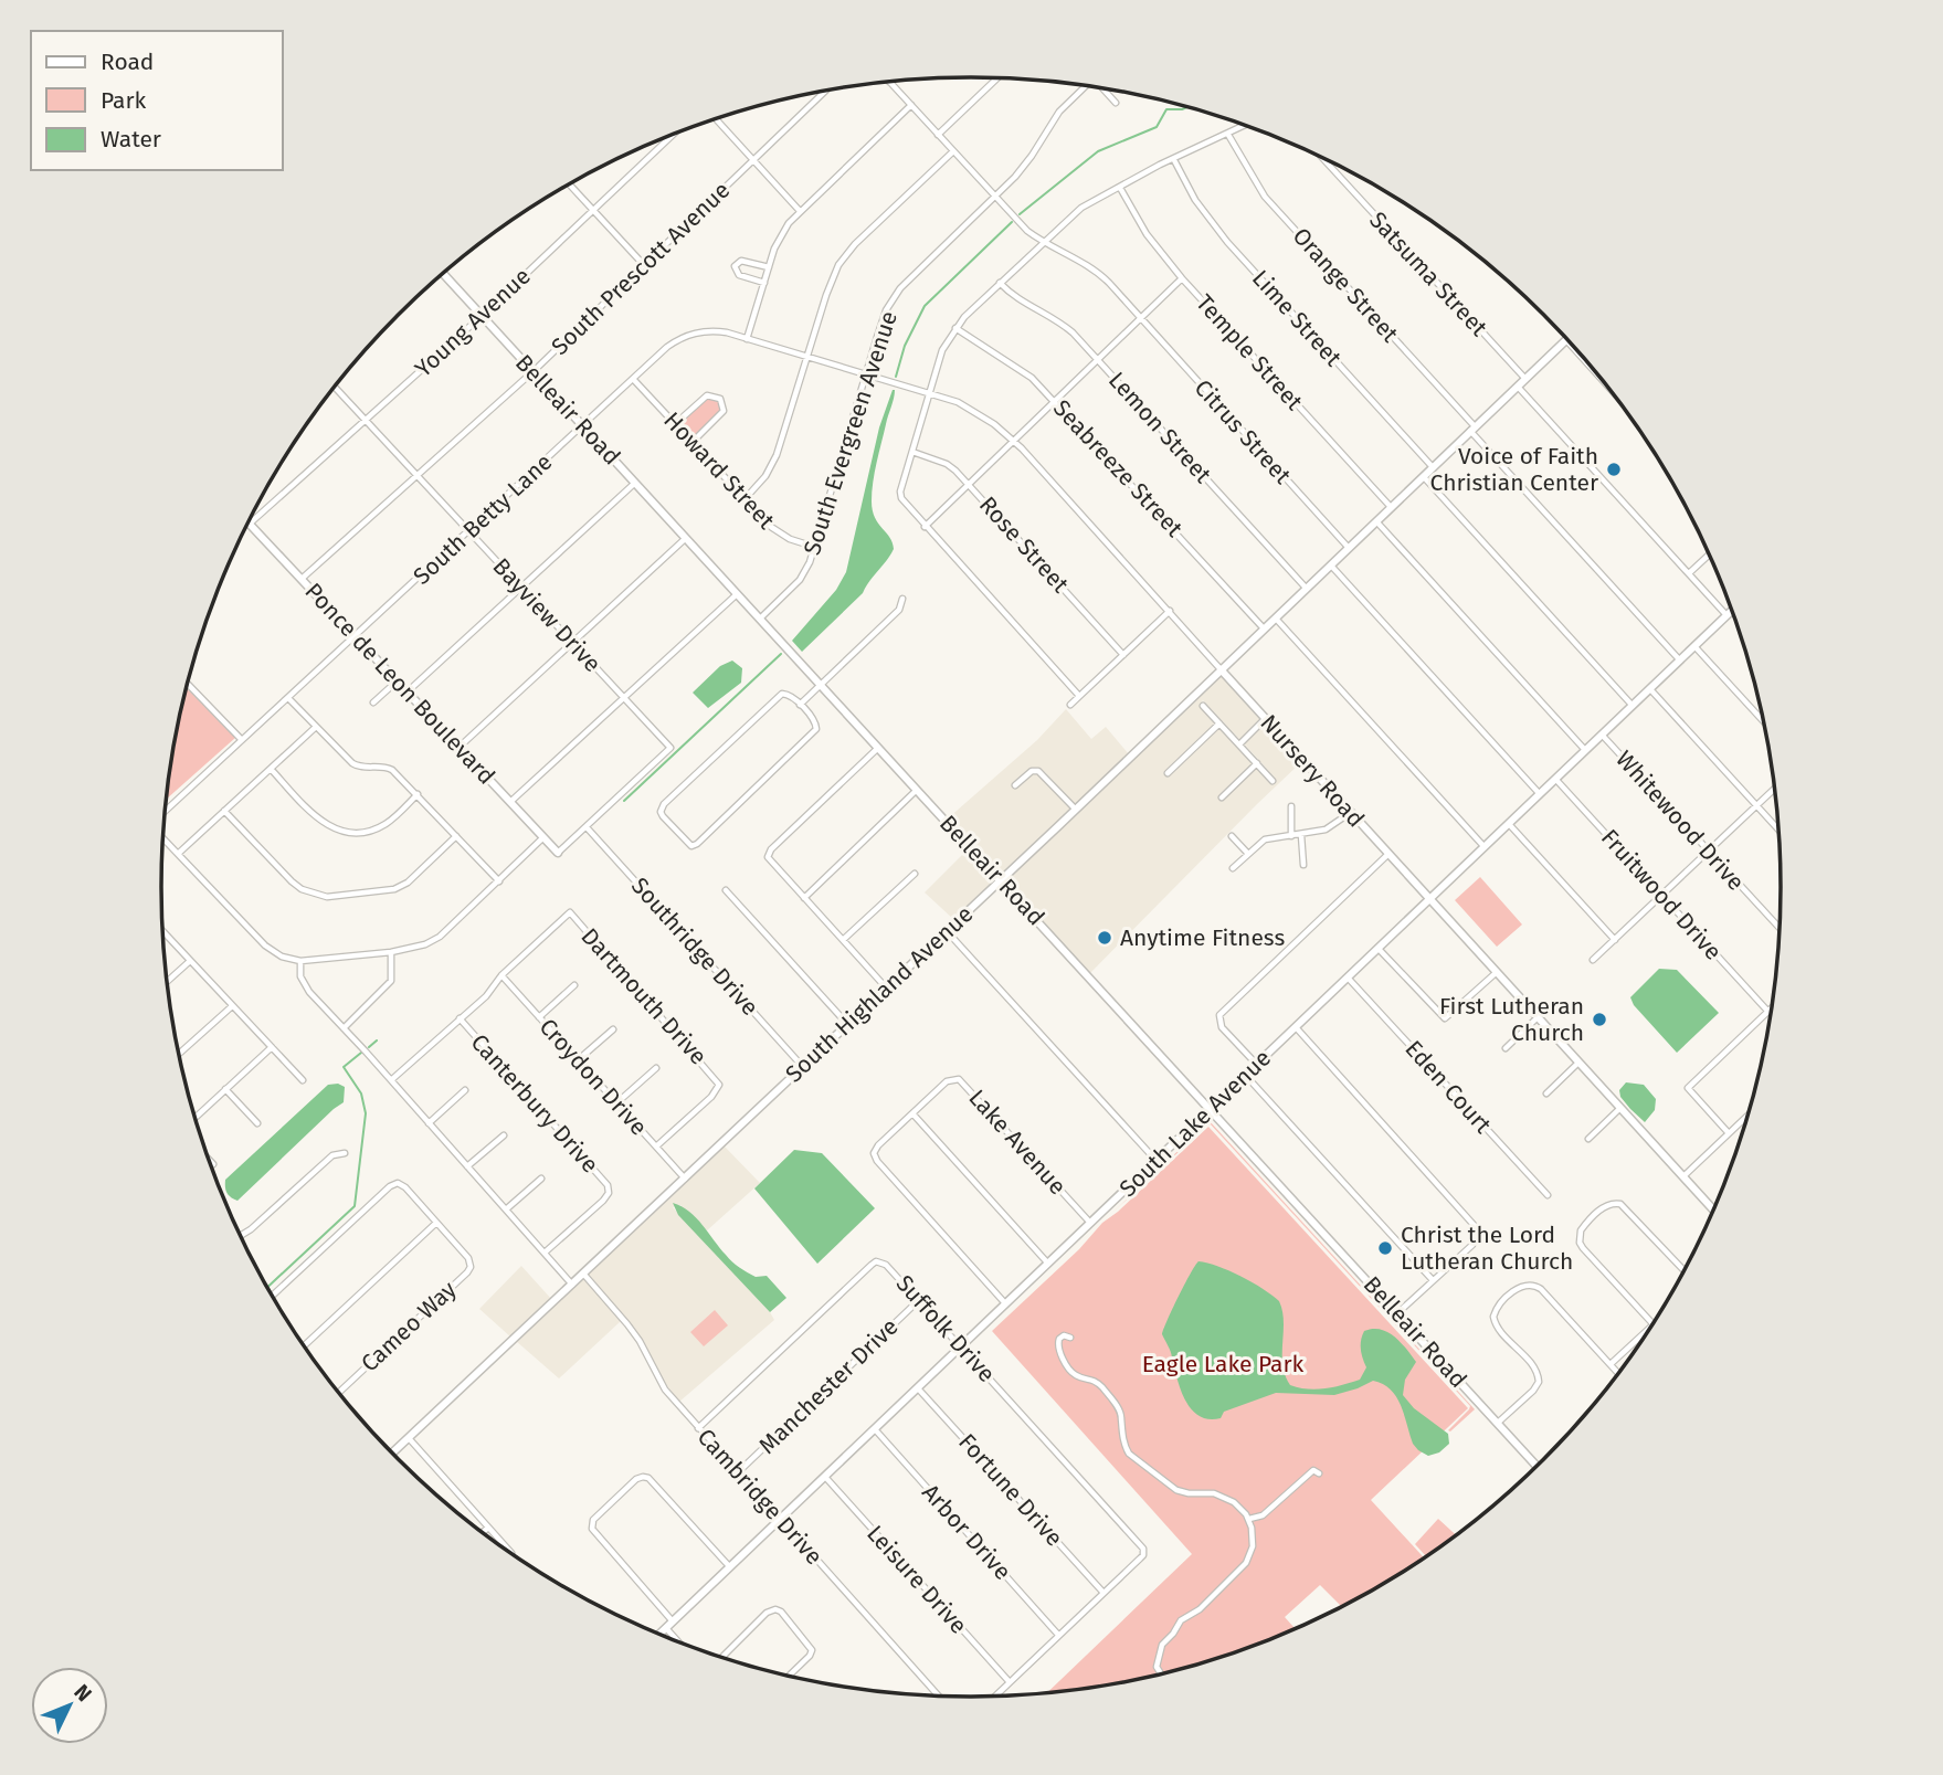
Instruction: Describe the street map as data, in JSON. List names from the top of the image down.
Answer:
{
  "streets": {
    "street": [
      "South Prescott Avenue",
      "Satsuma Street",
      "Orange Street",
      "Lime Street",
      "Young Avenue",
      "Temple Street",
      "Belleair Road",
      "Lemon Street",
      "Citrus Street",
      "South Evergreen Avenue",
      "Seabreeze Street",
      "Howard Street",
      "South Betty Lane",
      "Rose Street",
      "Bayview Drive",
      "Ponce de Leon Boulevard",
      "Nursery Road",
      "Whitewood Drive",
      "Fruitwood Drive",
      "Southridge Drive",
      "South Highland Avenue",
      "Dartmouth Drive",
      "Croydon Drive",
      "Eden Court",
      "Canterbury Drive",
      "South Lake Avenue",
      "Lake Avenue",
      "Cameo Way",
      "Suffolk Drive",
      "Manchester Drive",
      "Fortune Drive",
      "Cambridge Drive",
      "Arbor Drive",
      "Leisure Drive"
    ]
  },
  "crossings": [
    ["South Prescott Avenue", "Belleair Road"],
    ["South Prescott Avenue", "Bayview Drive"],
    ["South Prescott Avenue", "Ponce de Leon Boulevard"],
    ["Satsuma Street", "South Highland Avenue"],
    ["Orange Street", "South Highland Avenue"],
    ["Orange Street", "South Lake Avenue"],
    ["Lime Street", "South Highland Avenue"],
    ["Young Avenue", "Belleair Road"],
    ["Young Avenue", "Bayview Drive"],
    ["Young Avenue", "Ponce de Leon Boulevard"],
    ["Temple Street", "South Highland Avenue"],
    ["Belleair Road", "South Evergreen Avenue"],
    ["Belleair Road", "South Betty Lane"],
    ["Belleair Road", "South Highland Avenue"],
    ["Belleair Road", "South Lake Avenue"],
    ["Lemon Street", "South Highland Avenue"],
    ["Citrus Street", "South Evergreen Avenue"],
    ["Citrus Street", "South Highland Avenue"],
    ["South Evergreen Avenue", "Howard Street"],
    ["South Evergreen Avenue", "Nursery Road"],
    ["Seabreeze Street", "South Highland Avenue"],
    ["Howard Street", "South Betty Lane"],
    ["South Betty Lane", "Bayview Drive"],
    ["South Betty Lane", "Ponce de Leon Boulevard"],
    ["South Betty Lane", "Nursery Road"],
    ["Bayview Drive", "Southridge Drive"],
    ["Nursery Road", "South Highland Avenue"],
    ["Nursery Road", "South Lake Avenue"],
    ["Whitewood Drive", "South Lake Avenue"],
    ["Fruitwood Drive", "South Lake Avenue"],
    ["Southridge Drive", "South Highland Avenue"],
    ["South Highland Avenue", "Croydon Drive"],
    ["South Highland Avenue", "Cambridge Drive"],
    ["Dartmouth Drive", "Croydon Drive"],
    ["Eden Court", "South Lake Avenue"],
    ["South Lake Avenue", "Lake Avenue"],
    ["South Lake Avenue", "Suffolk Drive"],
    ["South Lake Avenue", "Fortune Drive"],
    ["South Lake Avenue", "Cambridge Drive"],
    ["South Lake Avenue", "Arbor Drive"],
    ["South Lake Avenue", "Leisure Drive"],
    ["Suffolk Drive", "Manchester Drive"],
    ["Suffolk Drive", "Fortune Drive"],
    ["Suffolk Drive", "Cambridge Drive"],
    ["Manchester Drive", "Cambridge Drive"]
  ],
  "parks": ["Eagle Lake Park"],
  "places": [
    "Voice of Faith Christian Center",
    "Anytime Fitness",
    "First Lutheran Church",
    "Christ the Lord Lutheran Church"
  ],
  "legend": ["Road", "Park", "Water"],
  "north": "top right"
}
